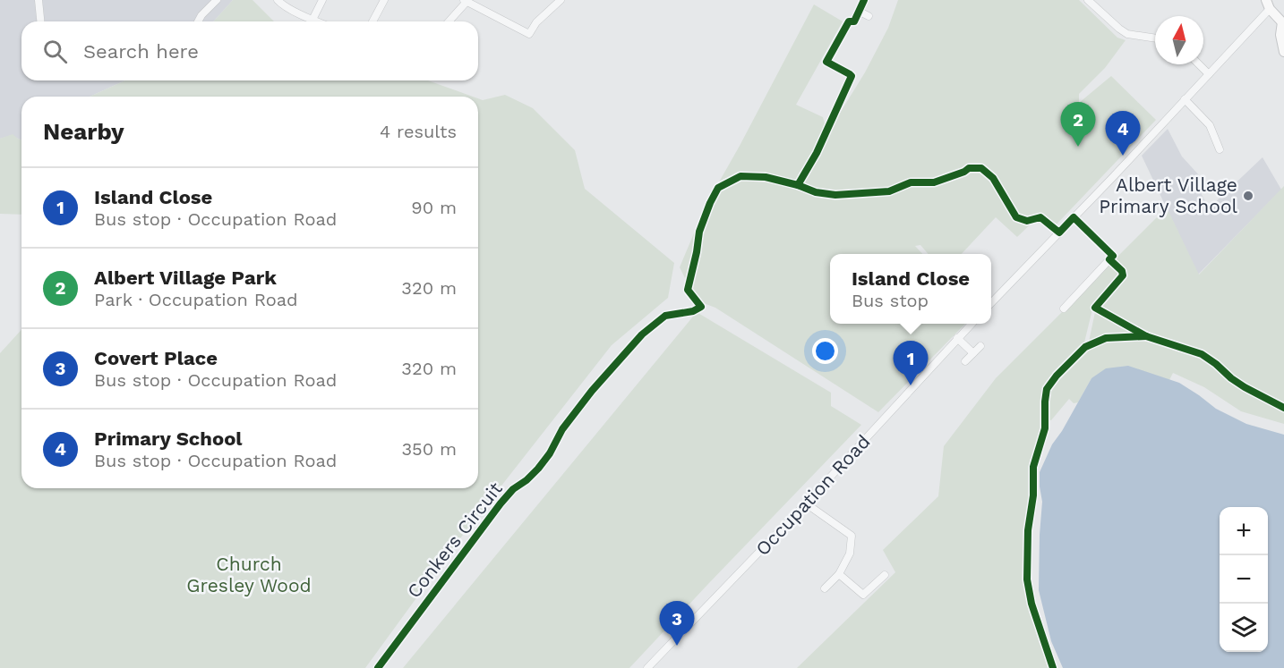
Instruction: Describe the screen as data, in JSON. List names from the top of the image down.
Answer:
{
  "streets": {
    "street": ["Occupation Road"],
    "cycle path": ["Conkers Circuit"]
  },
  "parks": ["Church Gresley Wood"],
  "places": ["Albert Village Primary School"],
  "north": "top",
  "page": {
    "search": "Search here",
    "heading": ["Nearby", "4 results"],
    "pins": [
      "2",
      "4",
      "1",
      "3"
    ],
    "list": [
      {
        "mark": "1",
        "name": "Island Close",
        "note": "Bus stop · Occupation Road",
        "value": "90 m"
      },
      {
        "mark": "2",
        "name": "Albert Village Park",
        "note": "Park · Occupation Road",
        "value": "320 m"
      },
      {
        "mark": "3",
        "name": "Covert Place",
        "note": "Bus stop · Occupation Road",
        "value": "320 m"
      },
      {
        "mark": "4",
        "name": "Primary School",
        "note": "Bus stop · Occupation Road",
        "value": "350 m"
      }
    ],
    "popup": ["Island Close", "Bus stop"],
    "map_buttons": ["+", "−"]
  }
}
